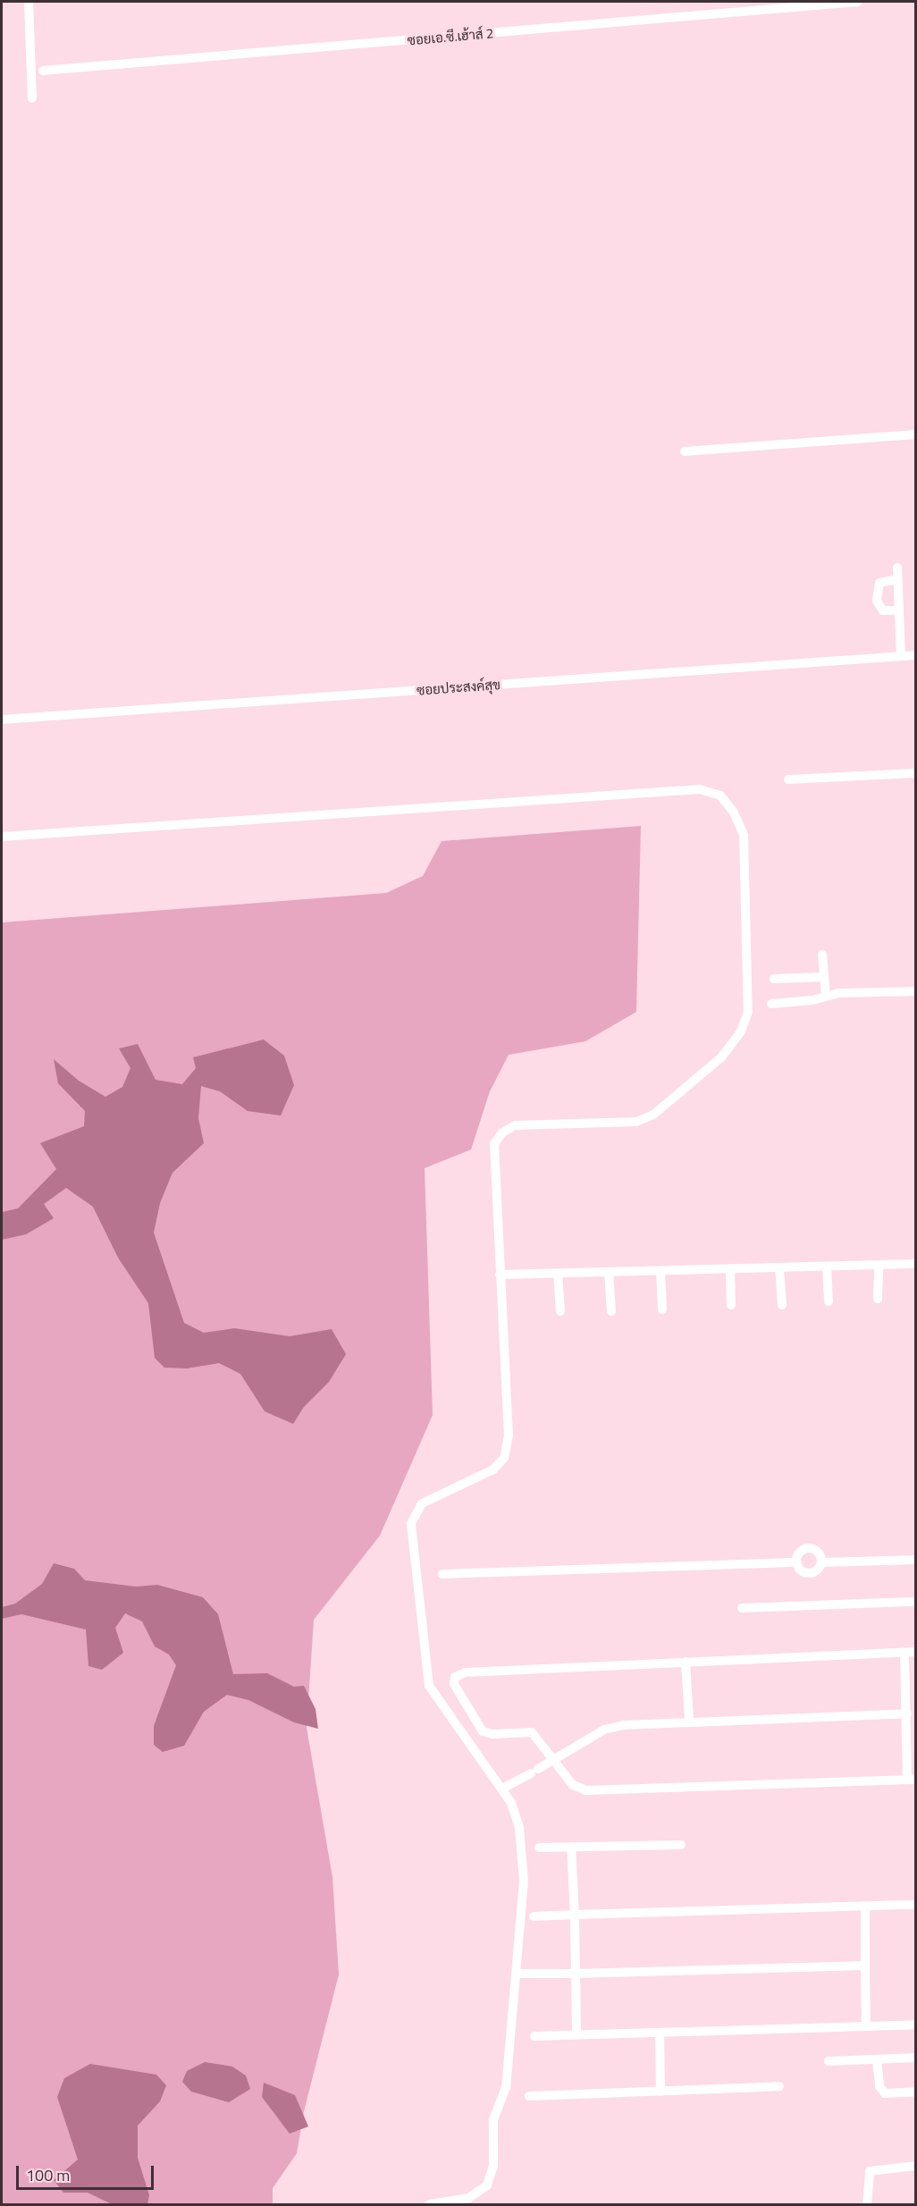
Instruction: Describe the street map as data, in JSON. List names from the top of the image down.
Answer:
{
  "streets": {
    "street": ["ซอยเอ.ซี.เฮ้าส์ 2", "ซอยประสงค์สุข"]
  },
  "scale_bar": "100 m"
}
